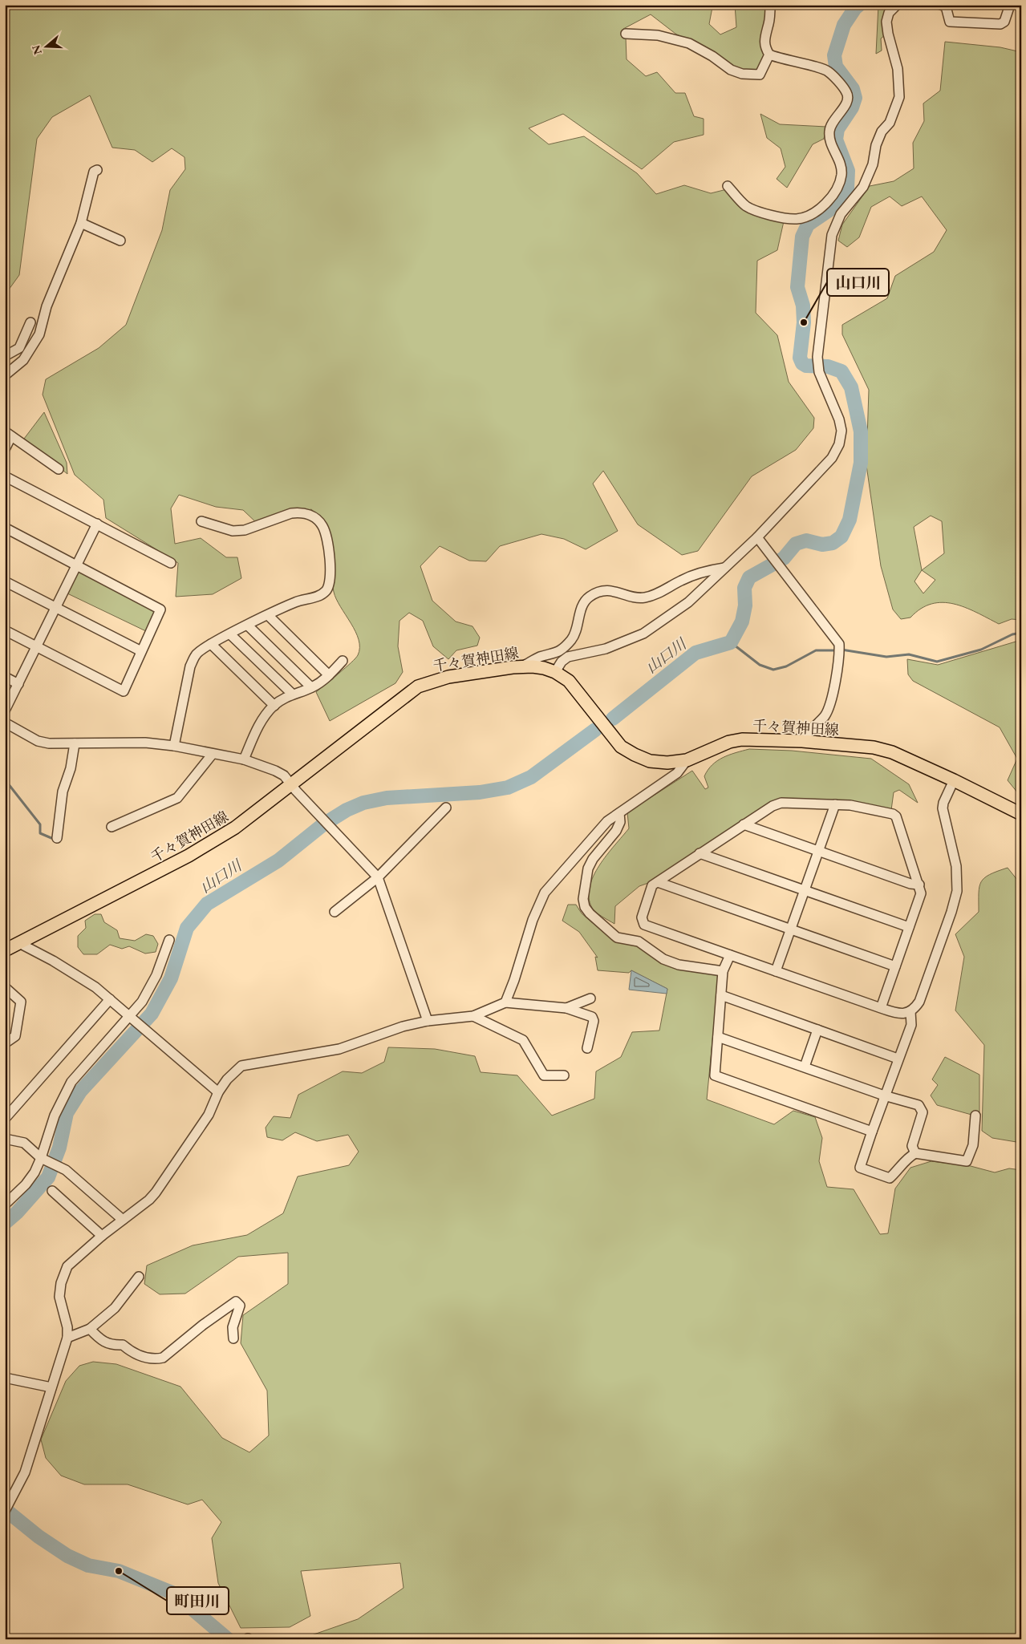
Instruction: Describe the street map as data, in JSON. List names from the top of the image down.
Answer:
{
  "streets": {
    "main road": ["千々賀神田線"]
  },
  "water": ["山口川"],
  "places": ["山口川", "町田川"],
  "north": "left"
}
